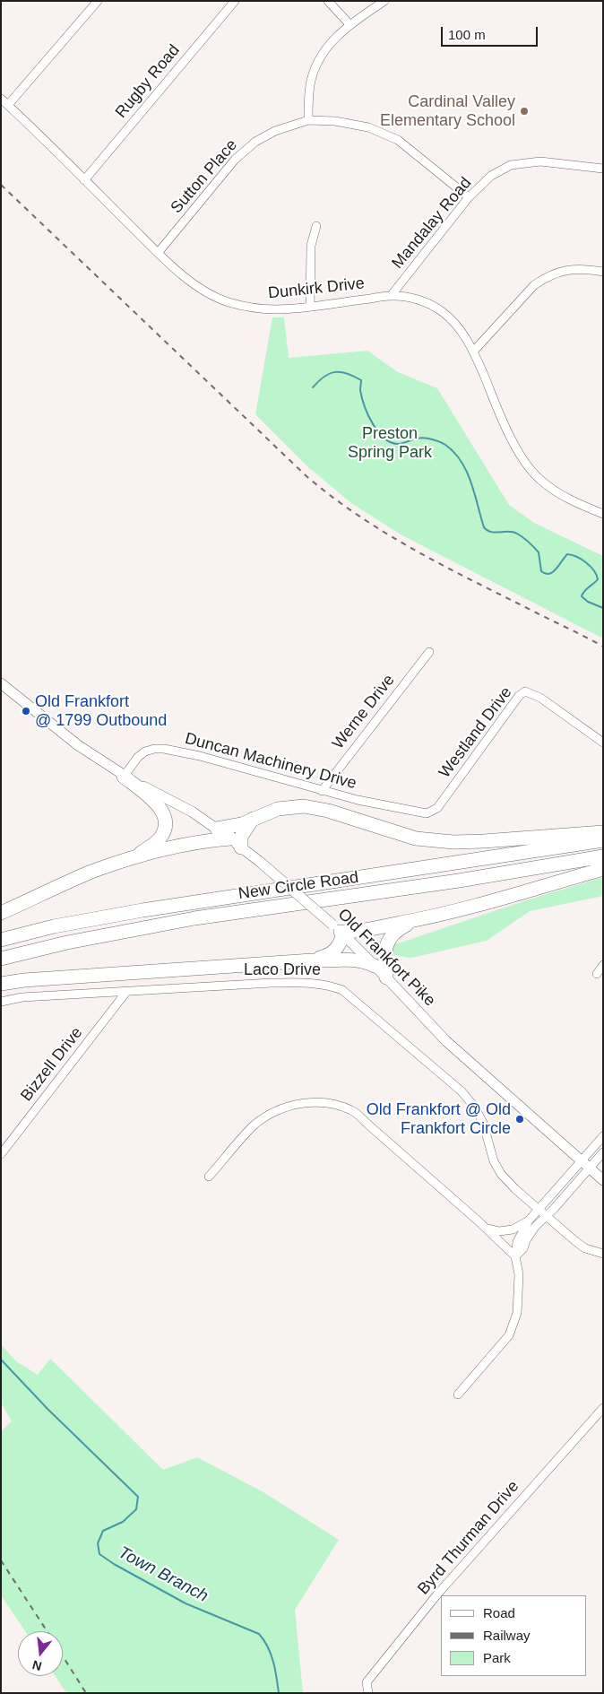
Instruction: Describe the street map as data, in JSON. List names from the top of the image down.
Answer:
{
  "streets": {
    "highway": ["New Circle Road"],
    "main road": ["Old Frankfort Pike"],
    "street": [
      "Rugby Road",
      "Sutton Place",
      "Mandalay Road",
      "Dunkirk Drive",
      "Werne Drive",
      "Westland Drive",
      "Duncan Machinery Drive",
      "Laco Drive",
      "Bizzell Drive",
      "Byrd Thurman Drive"
    ]
  },
  "crossings": [
    ["Rugby Road", "Dunkirk Drive"],
    ["Sutton Place", "Mandalay Road"],
    ["Sutton Place", "Dunkirk Drive"],
    ["Mandalay Road", "Dunkirk Drive"],
    ["Werne Drive", "Duncan Machinery Drive"],
    ["Westland Drive", "Duncan Machinery Drive"],
    ["Duncan Machinery Drive", "Old Frankfort Pike"],
    ["Laco Drive", "Bizzell Drive"]
  ],
  "water": ["Town Branch"],
  "parks": ["Preston Spring Park"],
  "places": ["Cardinal Valley Elementary School", "Old Frankfort @ 1799 Outbound", "Old Frankfort @ Old Frankfort Circle"],
  "legend": ["Road", "Railway", "Park"],
  "scale_bar": "100 m",
  "north": "bottom"
}
